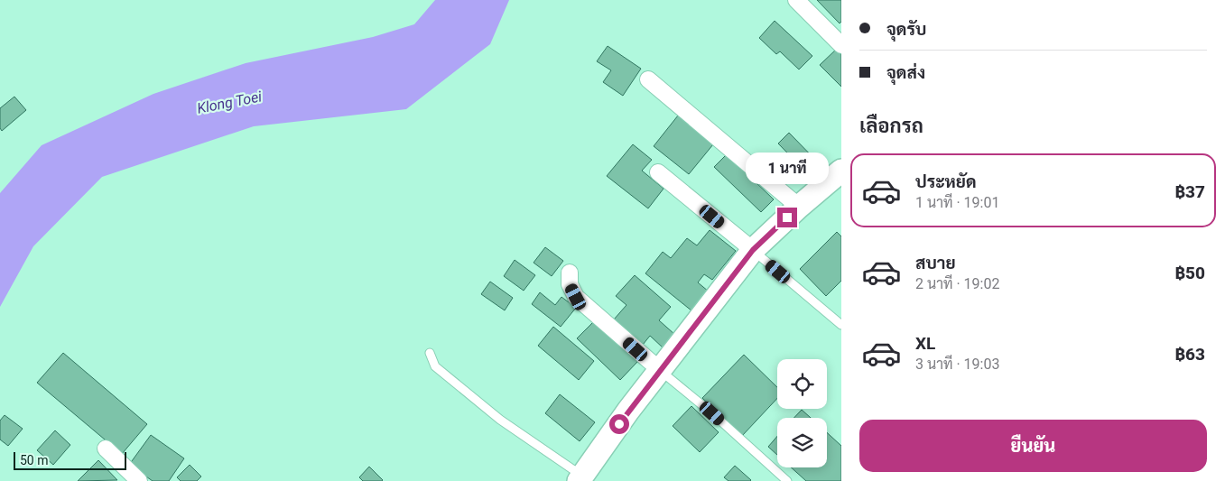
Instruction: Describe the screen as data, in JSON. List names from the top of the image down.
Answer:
{
  "water": ["Klong Toei"],
  "scale_bar": "50 m",
  "page": {
    "banner": ["จุดรับ", "จุดส่ง"],
    "heading": "เลือกรถ",
    "bubble": "1 นาที",
    "list": [
      {
        "name": "ประหยัด",
        "note": "1 นาที · 19:01",
        "value": "฿37"
      },
      {
        "name": "สบาย",
        "note": "2 นาที · 19:02",
        "value": "฿50"
      },
      {
        "name": "XL",
        "note": "3 นาที · 19:03",
        "value": "฿63"
      }
    ],
    "buttons": "ยืนยัน",
    "scale": "50 m"
  }
}
